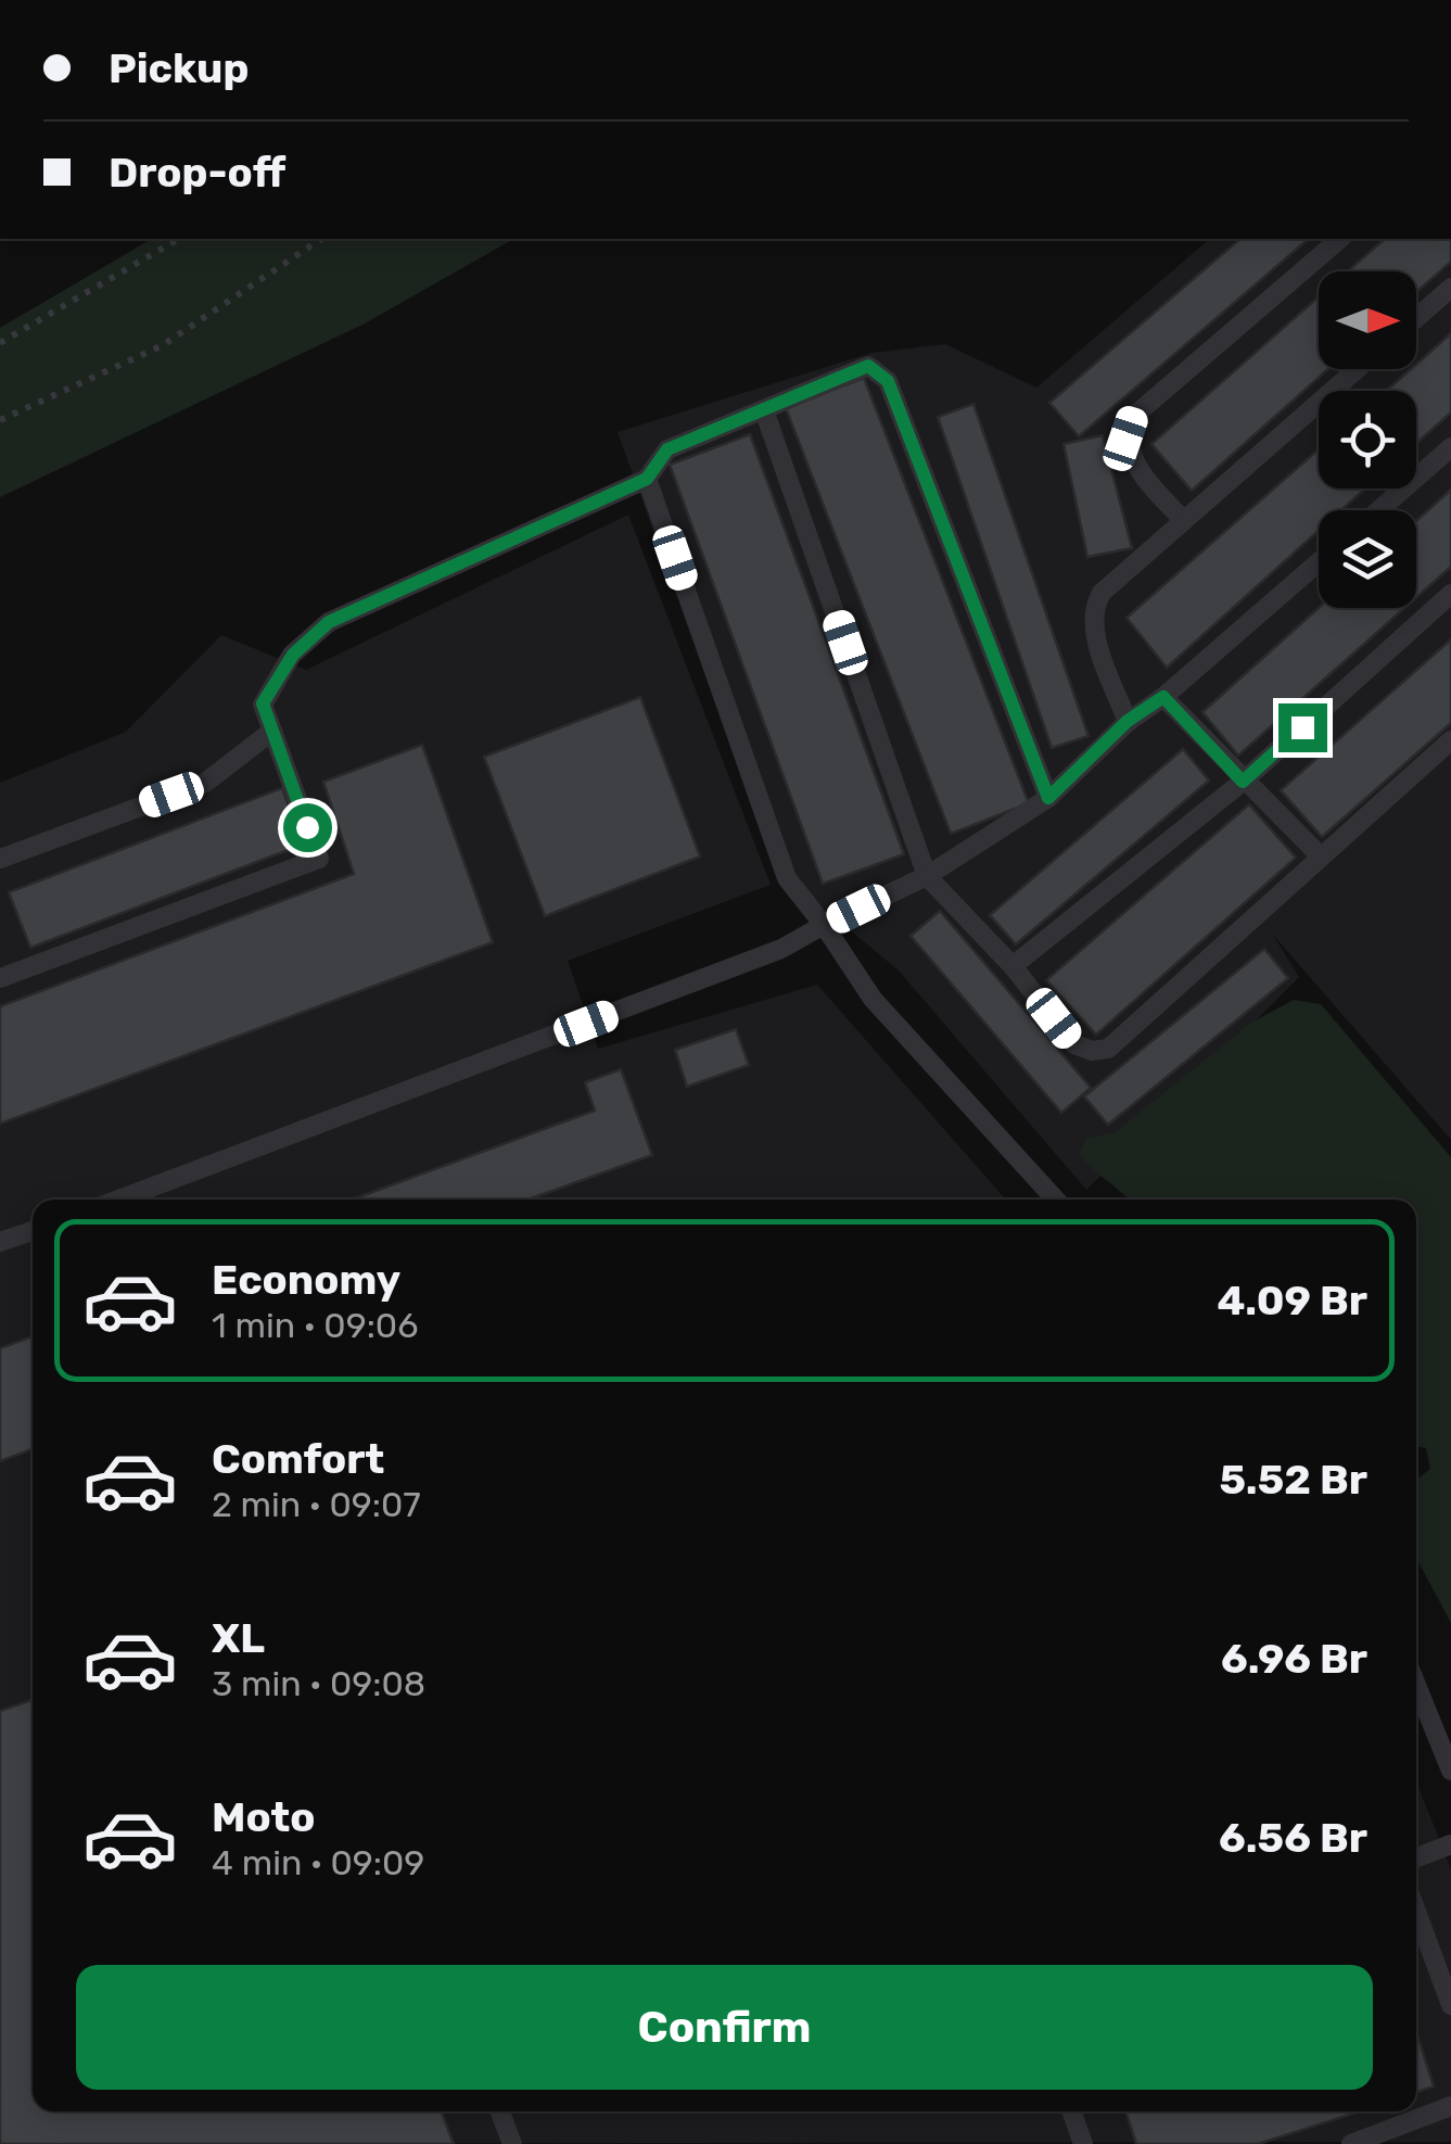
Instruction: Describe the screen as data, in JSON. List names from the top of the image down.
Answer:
{
  "north": "right",
  "page": {
    "banner": ["Pickup", "Drop-off"],
    "list": [
      {
        "name": "Economy",
        "note": "1 min · 09:06",
        "value": "4.09 Br"
      },
      {
        "name": "Comfort",
        "note": "2 min · 09:07",
        "value": "5.52 Br"
      },
      {
        "name": "XL",
        "note": "3 min · 09:08",
        "value": "6.96 Br"
      },
      {
        "name": "Moto",
        "note": "4 min · 09:09",
        "value": "6.56 Br"
      }
    ],
    "buttons": "Confirm"
  }
}
